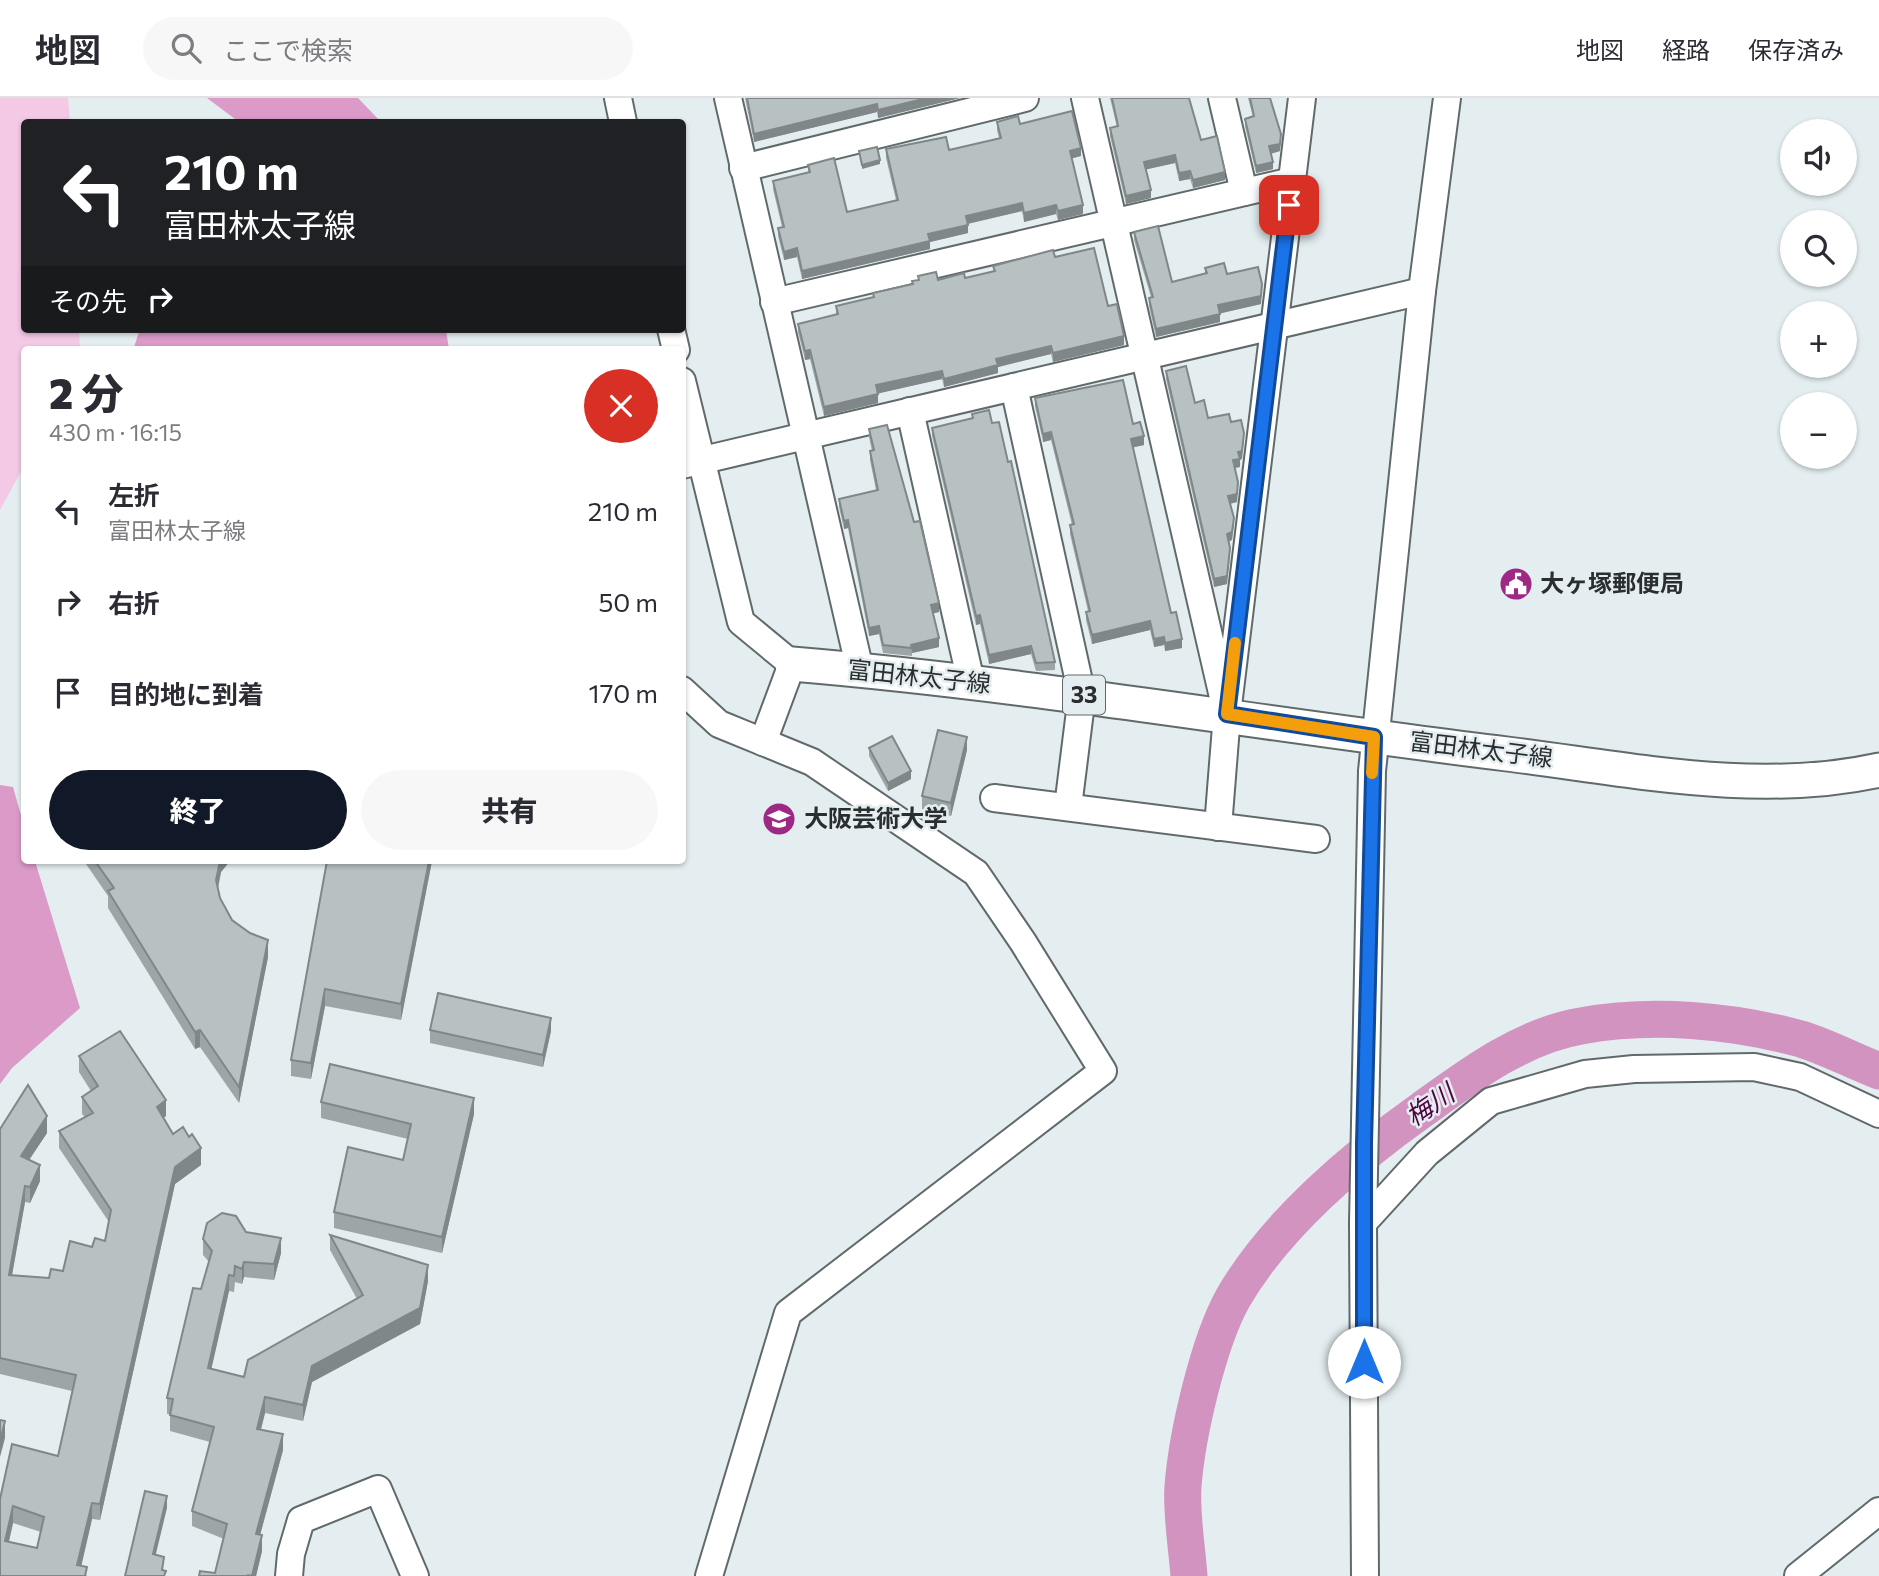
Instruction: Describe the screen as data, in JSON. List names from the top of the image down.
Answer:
{
  "streets": {
    "main road": ["富田林太子線", "33"]
  },
  "water": ["梅川"],
  "places": {
    "public building": ["大ヶ塚郵便局"],
    "school or university": ["大阪芸術大学"]
  },
  "page": {
    "header": "地図",
    "search": "ここで検索",
    "nav": ["地図", "経路", "保存済み"],
    "map_buttons": ["+", "−"],
    "turn": ["210 m", "富田林太子線"],
    "then": "その先",
    "heading": ["2 分", "430 m · 16:15"],
    "list": [
      {
        "name": "左折",
        "note": "富田林太子線",
        "value": "210 m"
      },
      {
        "name": "右折",
        "value": "50 m"
      },
      {
        "name": "目的地に到着",
        "value": "170 m"
      }
    ],
    "buttons": ["終了", "共有"]
  }
}
